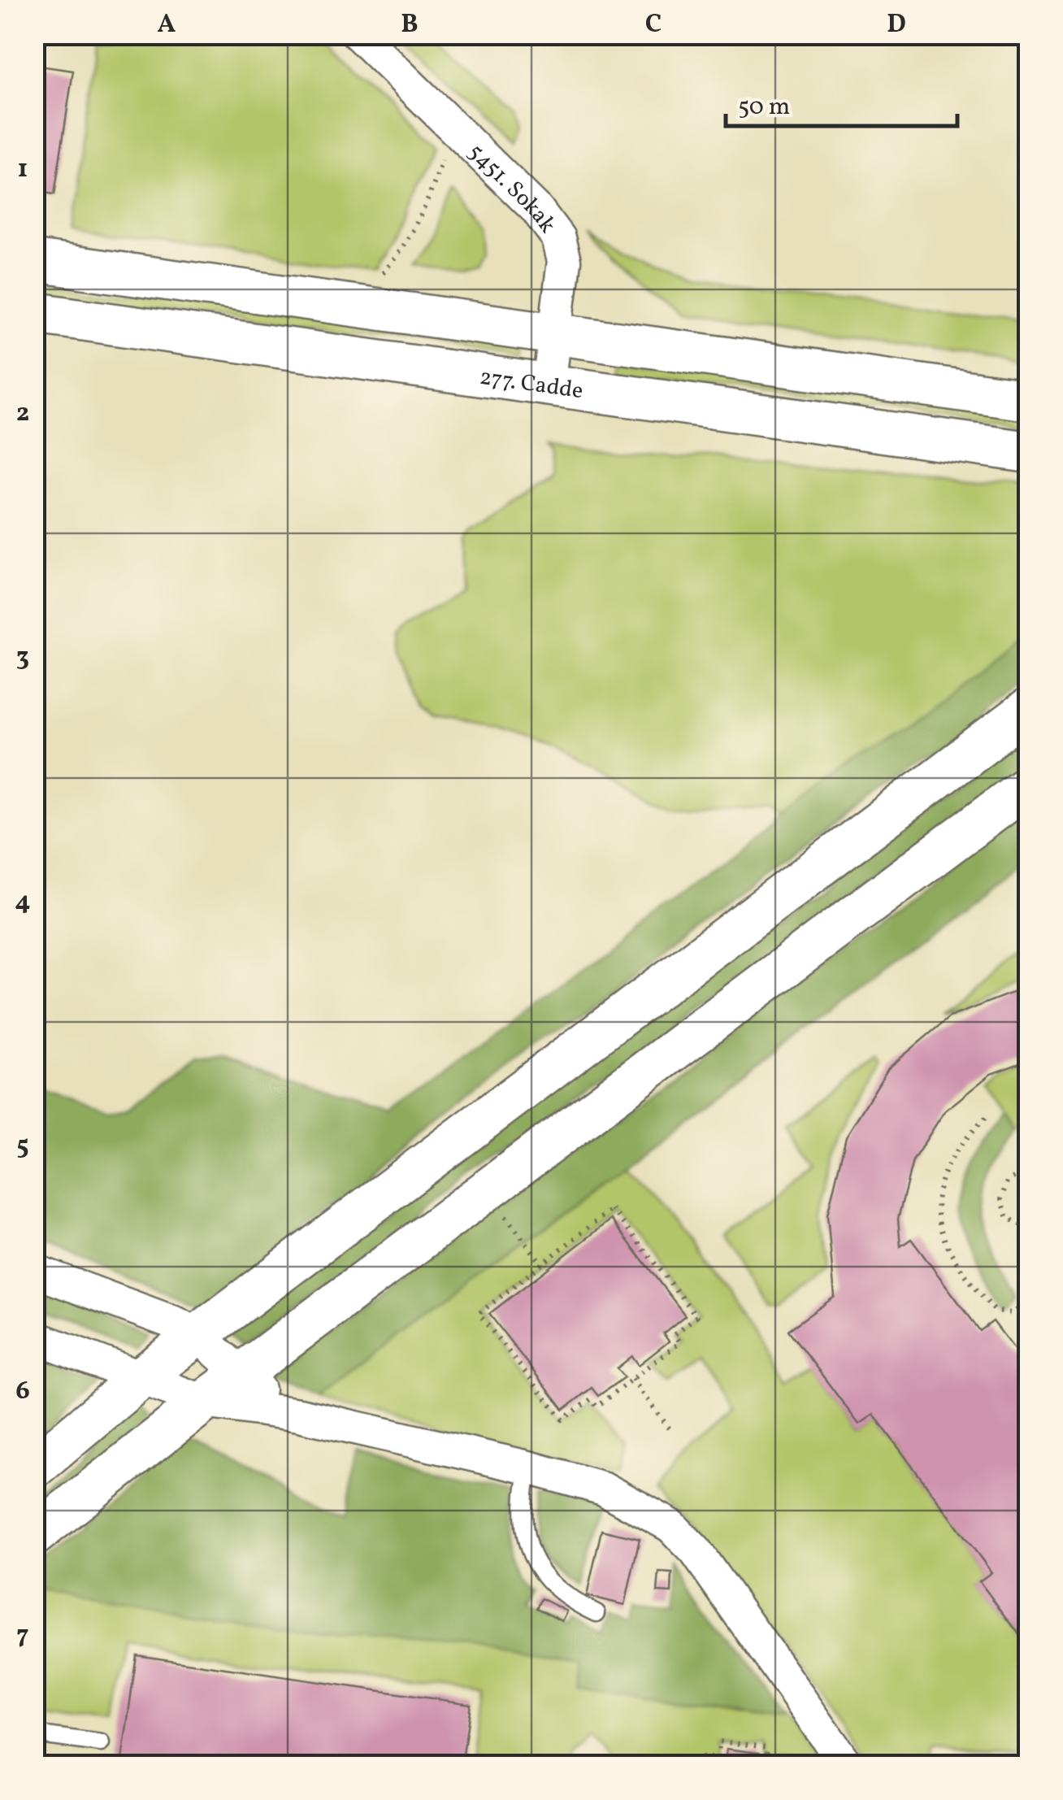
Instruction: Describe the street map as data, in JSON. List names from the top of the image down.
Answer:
{
  "streets": {
    "street": ["5451. Sokak", "277. Cadde"]
  },
  "crossings": [
    ["5451. Sokak", "277. Cadde"]
  ],
  "scale_bar": "50 m",
  "grid": {
    "columns": [
      "A",
      "B",
      "C",
      "D"
    ],
    "rows": [
      "1",
      "2",
      "3",
      "4",
      "5",
      "6",
      "7"
    ]
  }
}
